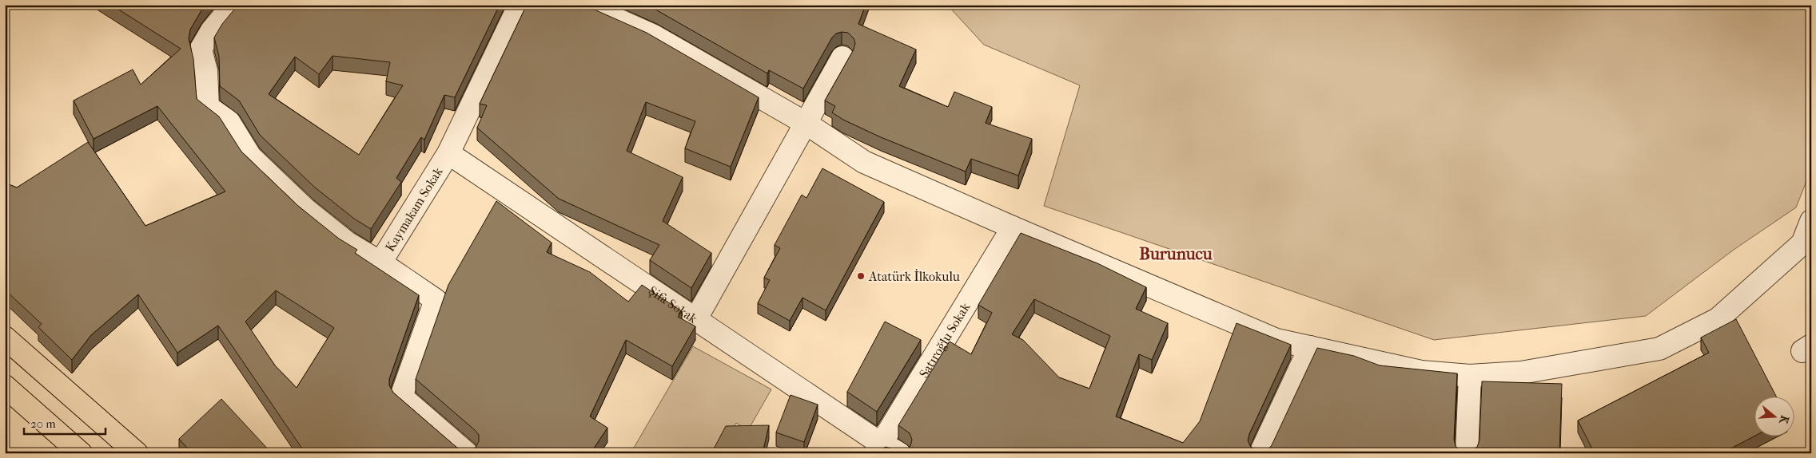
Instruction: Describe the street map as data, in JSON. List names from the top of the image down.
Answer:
{
  "streets": {
    "street": ["Kaymakam Sokak", "Şifa Sokak", "Satıroğlu Sokak"]
  },
  "crossings": [
    ["Kaymakam Sokak", "Şifa Sokak"],
    ["Şifa Sokak", "Satıroğlu Sokak"]
  ],
  "districts": ["Burunucu"],
  "places": ["Atatürk İlkokulu"],
  "scale_bar": "20 m",
  "north": "right"
}
